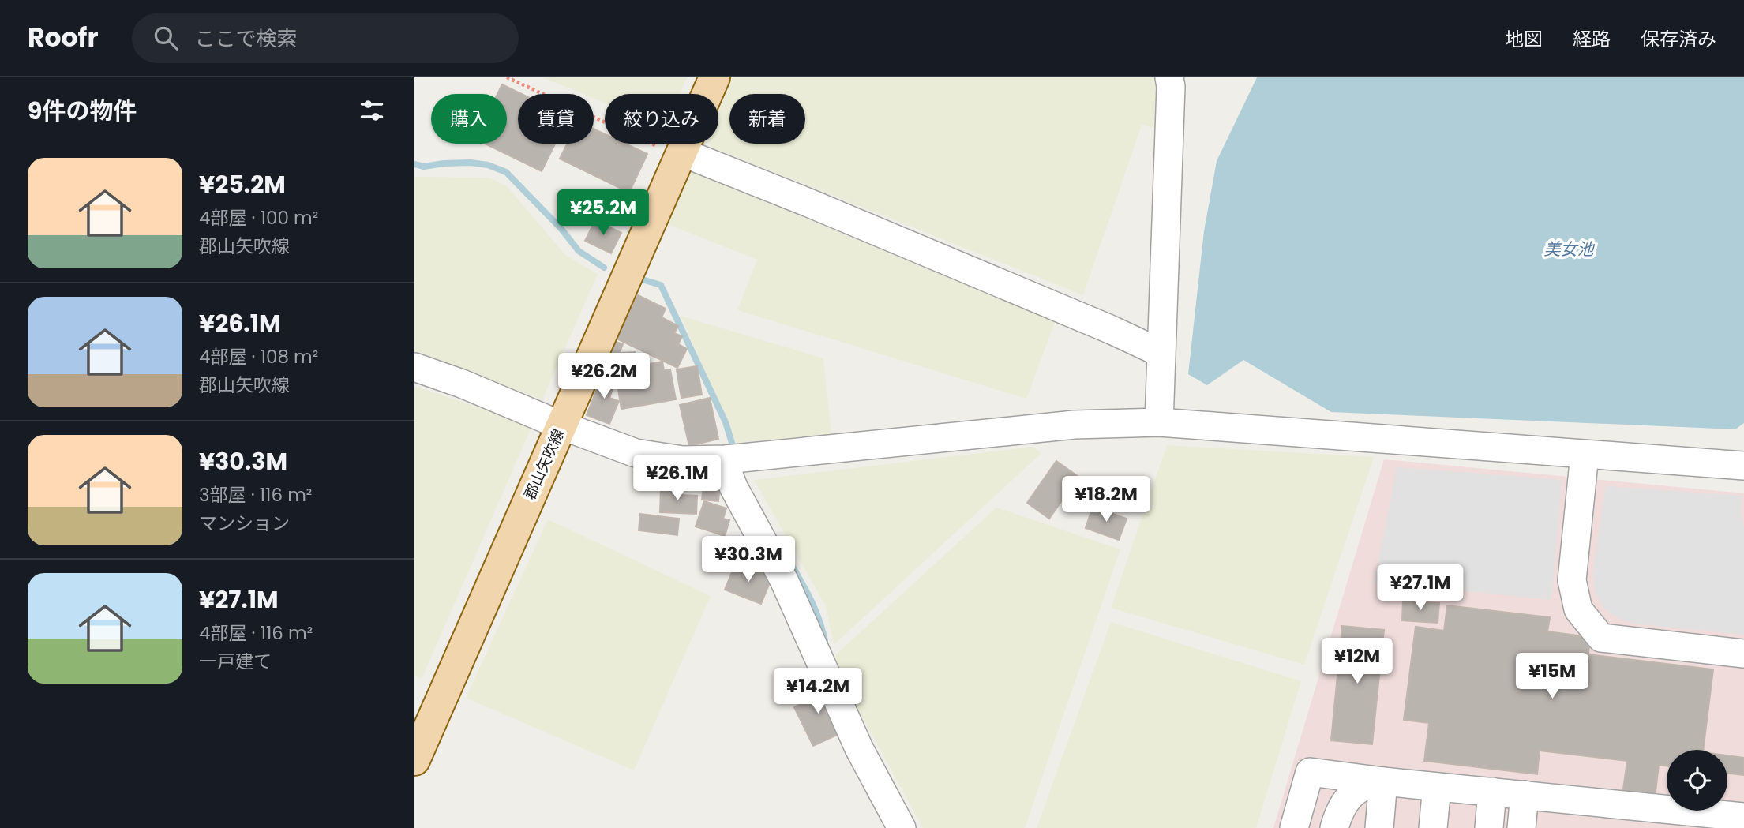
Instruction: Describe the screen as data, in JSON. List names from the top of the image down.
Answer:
{
  "streets": {
    "main road": ["郡山矢吹線"]
  },
  "water": ["美女池"],
  "page": {
    "header": "Roofr",
    "search": "ここで検索",
    "nav": ["地図", "経路", "保存済み"],
    "heading": "9件の物件",
    "chip": [
      "購入",
      "賃貸",
      "絞り込み",
      "新着"
    ],
    "list": [
      {
        "name": "¥25.2M",
        "note": "4部屋 · 100 m² · 郡山矢吹線"
      },
      {
        "name": "¥26.1M",
        "note": "4部屋 · 108 m² · 郡山矢吹線"
      },
      {
        "name": "¥30.3M",
        "note": "3部屋 · 116 m² · マンション"
      },
      {
        "name": "¥27.1M",
        "note": "4部屋 · 116 m² · 一戸建て"
      }
    ],
    "price": [
      "¥25.2M",
      "¥26.2M",
      "¥26.1M",
      "¥18.2M",
      "¥30.3M",
      "¥27.1M",
      "¥12M",
      "¥15M",
      "¥14.2M"
    ]
  }
}
